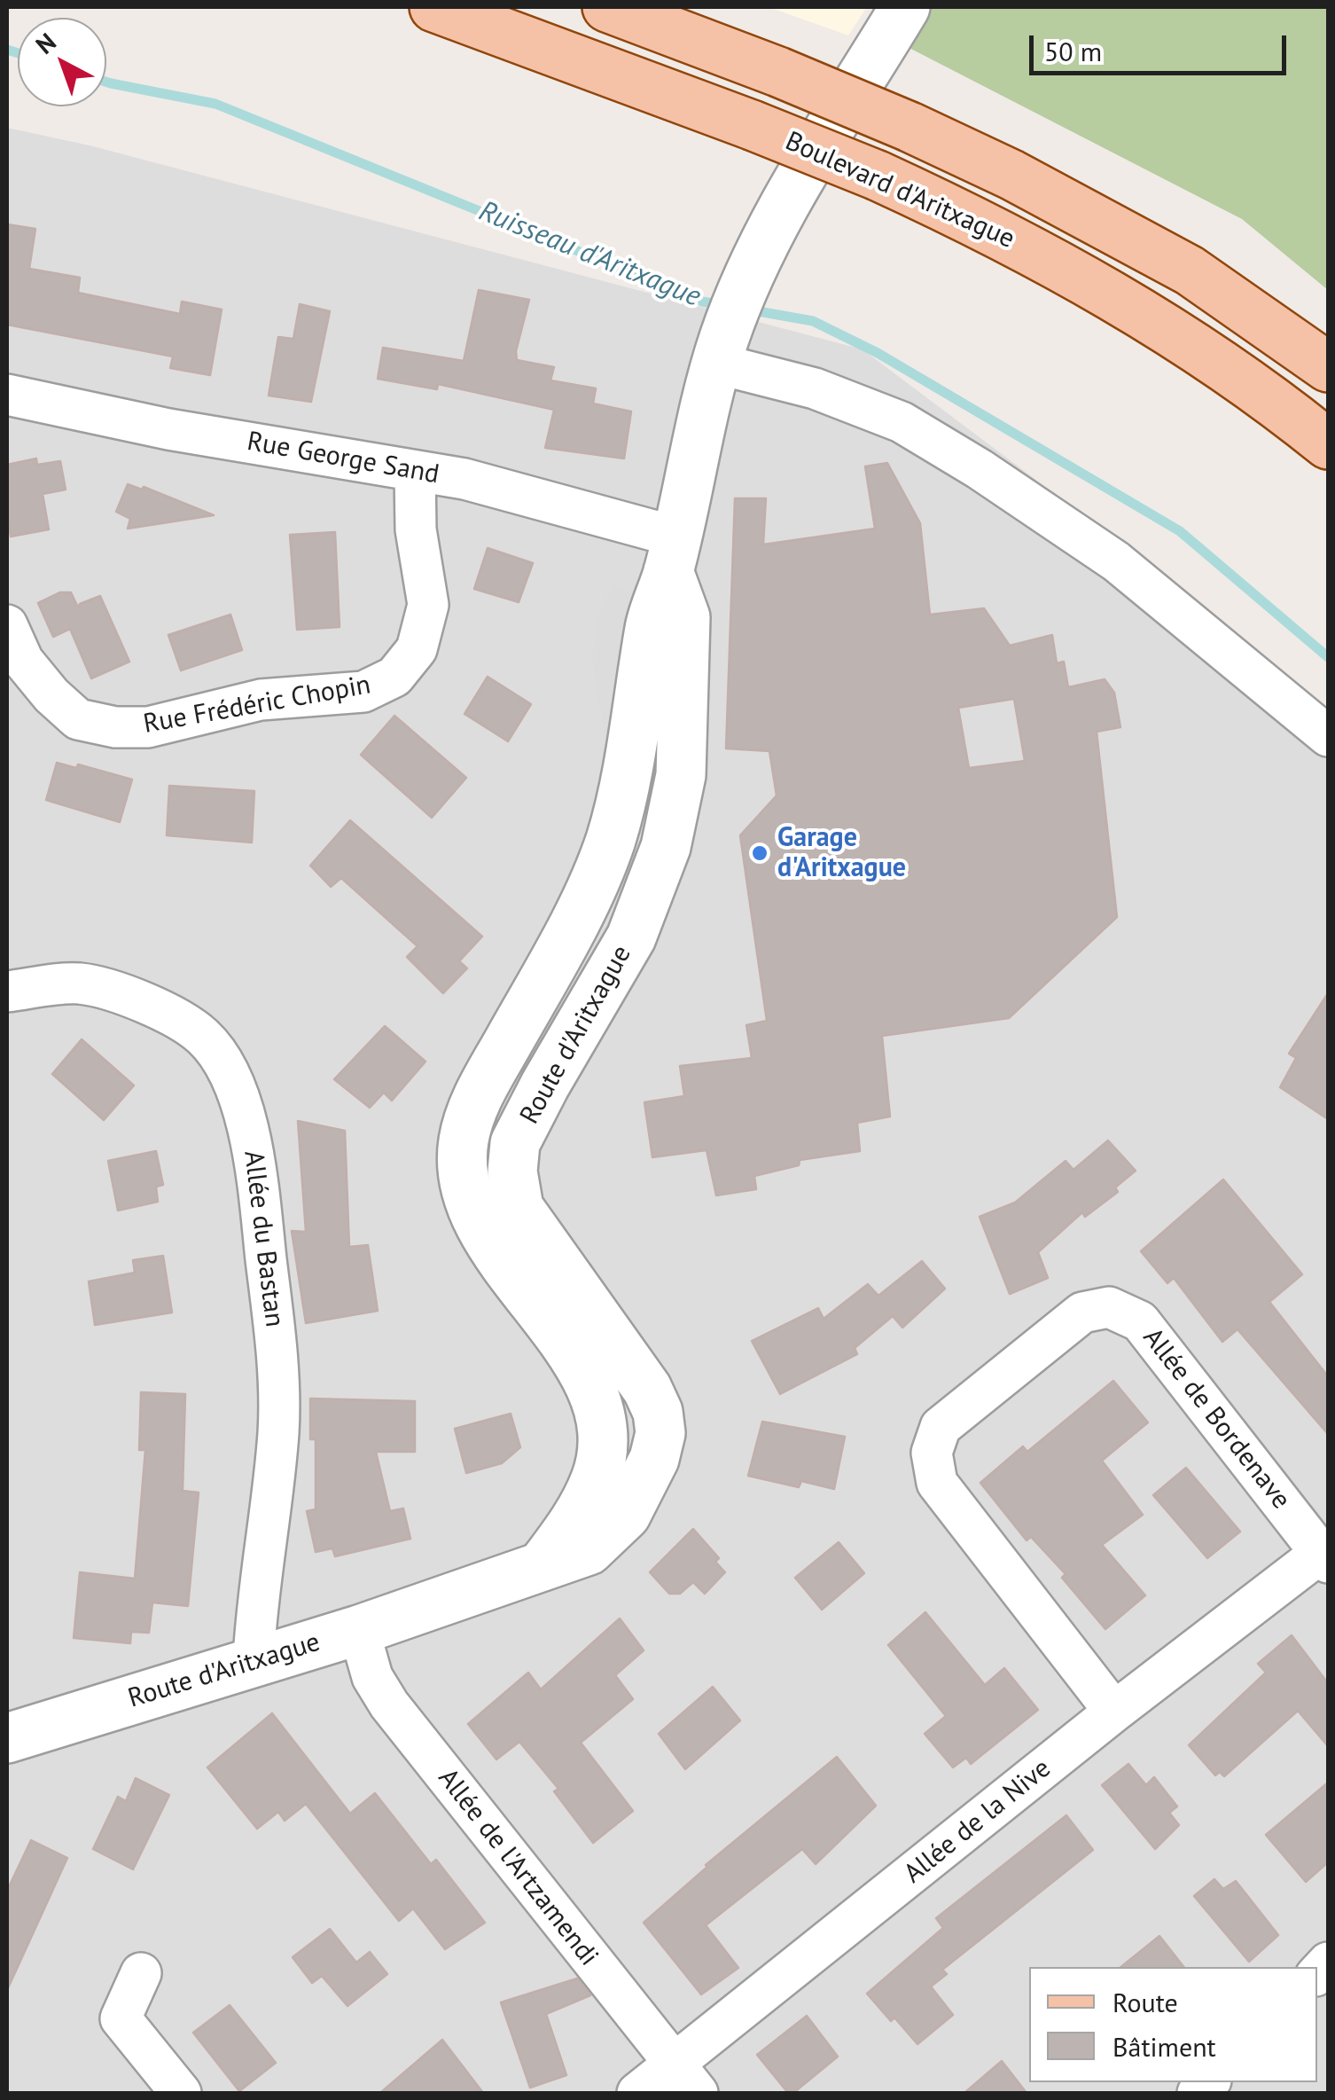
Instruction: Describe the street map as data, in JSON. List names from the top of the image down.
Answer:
{
  "streets": {
    "main road": ["Boulevard d'Aritxague"],
    "street": [
      "Rue George Sand",
      "Rue Frédéric Chopin",
      "Route d'Aritxague",
      "Allée du Bastan",
      "Allée de Bordenave",
      "Allée de la Nive",
      "Allée de l'Artzamendi"
    ]
  },
  "crossings": [
    ["Rue George Sand", "Rue Frédéric Chopin"],
    ["Rue George Sand", "Route d'Aritxague"],
    ["Route d'Aritxague", "Allée du Bastan"],
    ["Route d'Aritxague", "Allée de l'Artzamendi"],
    ["Allée de Bordenave", "Allée de la Nive"],
    ["Allée de la Nive", "Allée de l'Artzamendi"]
  ],
  "water": ["Ruisseau d'Aritxague"],
  "places": ["Garage d'Aritxague"],
  "legend": ["Route", "Bâtiment"],
  "scale_bar": "50 m",
  "north": "top left"
}
